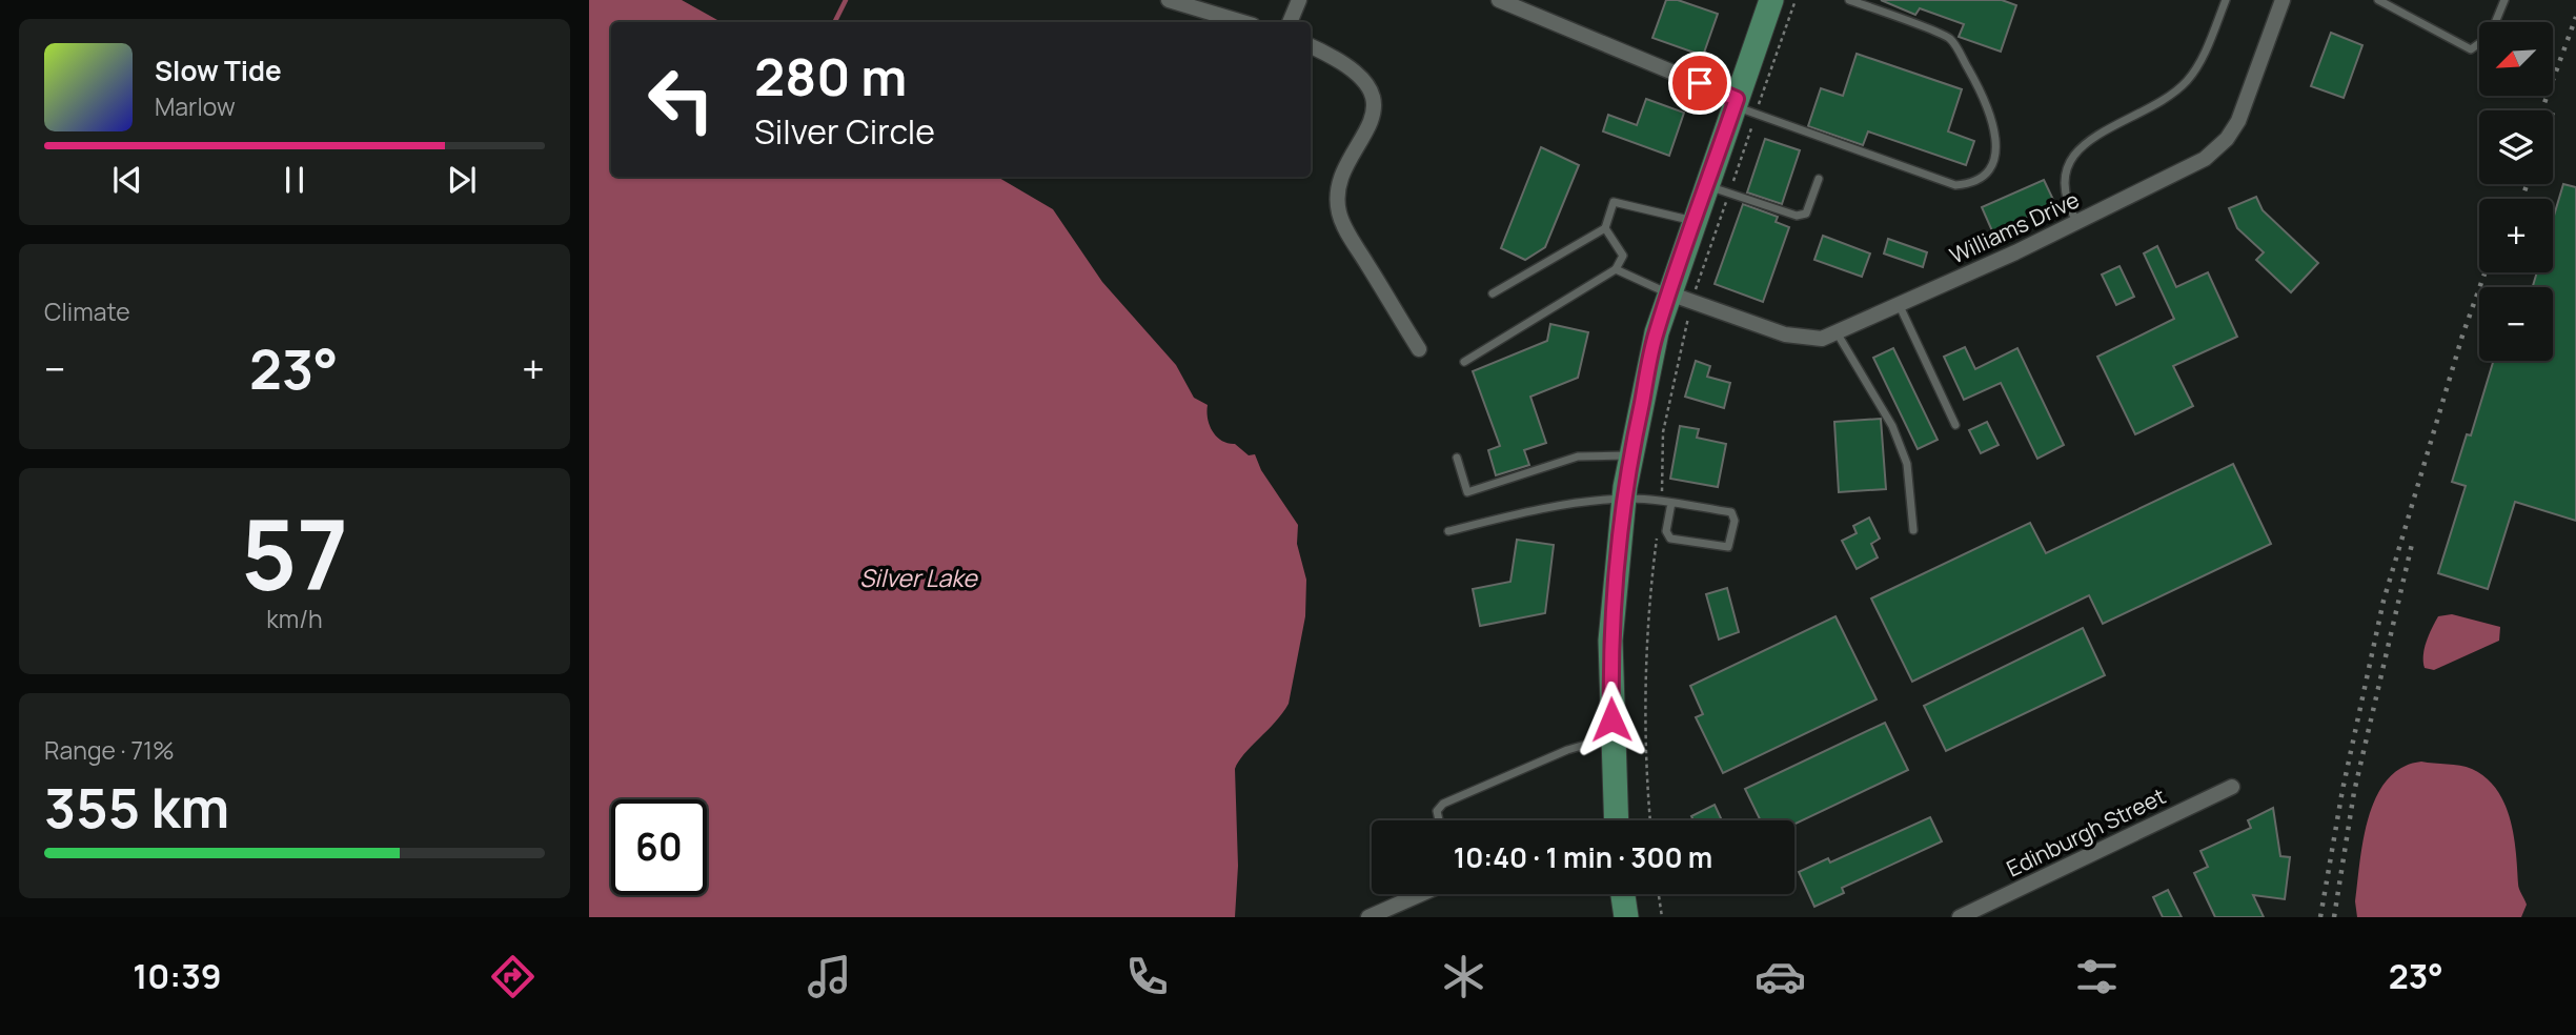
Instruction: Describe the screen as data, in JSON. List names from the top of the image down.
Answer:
{
  "streets": {
    "street": ["Williams Drive", "Edinburgh Street"]
  },
  "water": ["Silver Lake"],
  "north": "bottom left",
  "page": {
    "map_buttons": ["+", "−"],
    "turn": ["280 m", "Silver Circle"],
    "song": ["Slow Tide", "Marlow"],
    "tile": [
      "Climate",
      ["57", "km/h"],
      ["Range · 71%", "355 km"]
    ],
    "heat": ["−", "23°", "+"],
    "limit": "60",
    "trip": "10:40 · 1 min · 300 m",
    "tabs": ["10:39", "23°"]
  }
}
